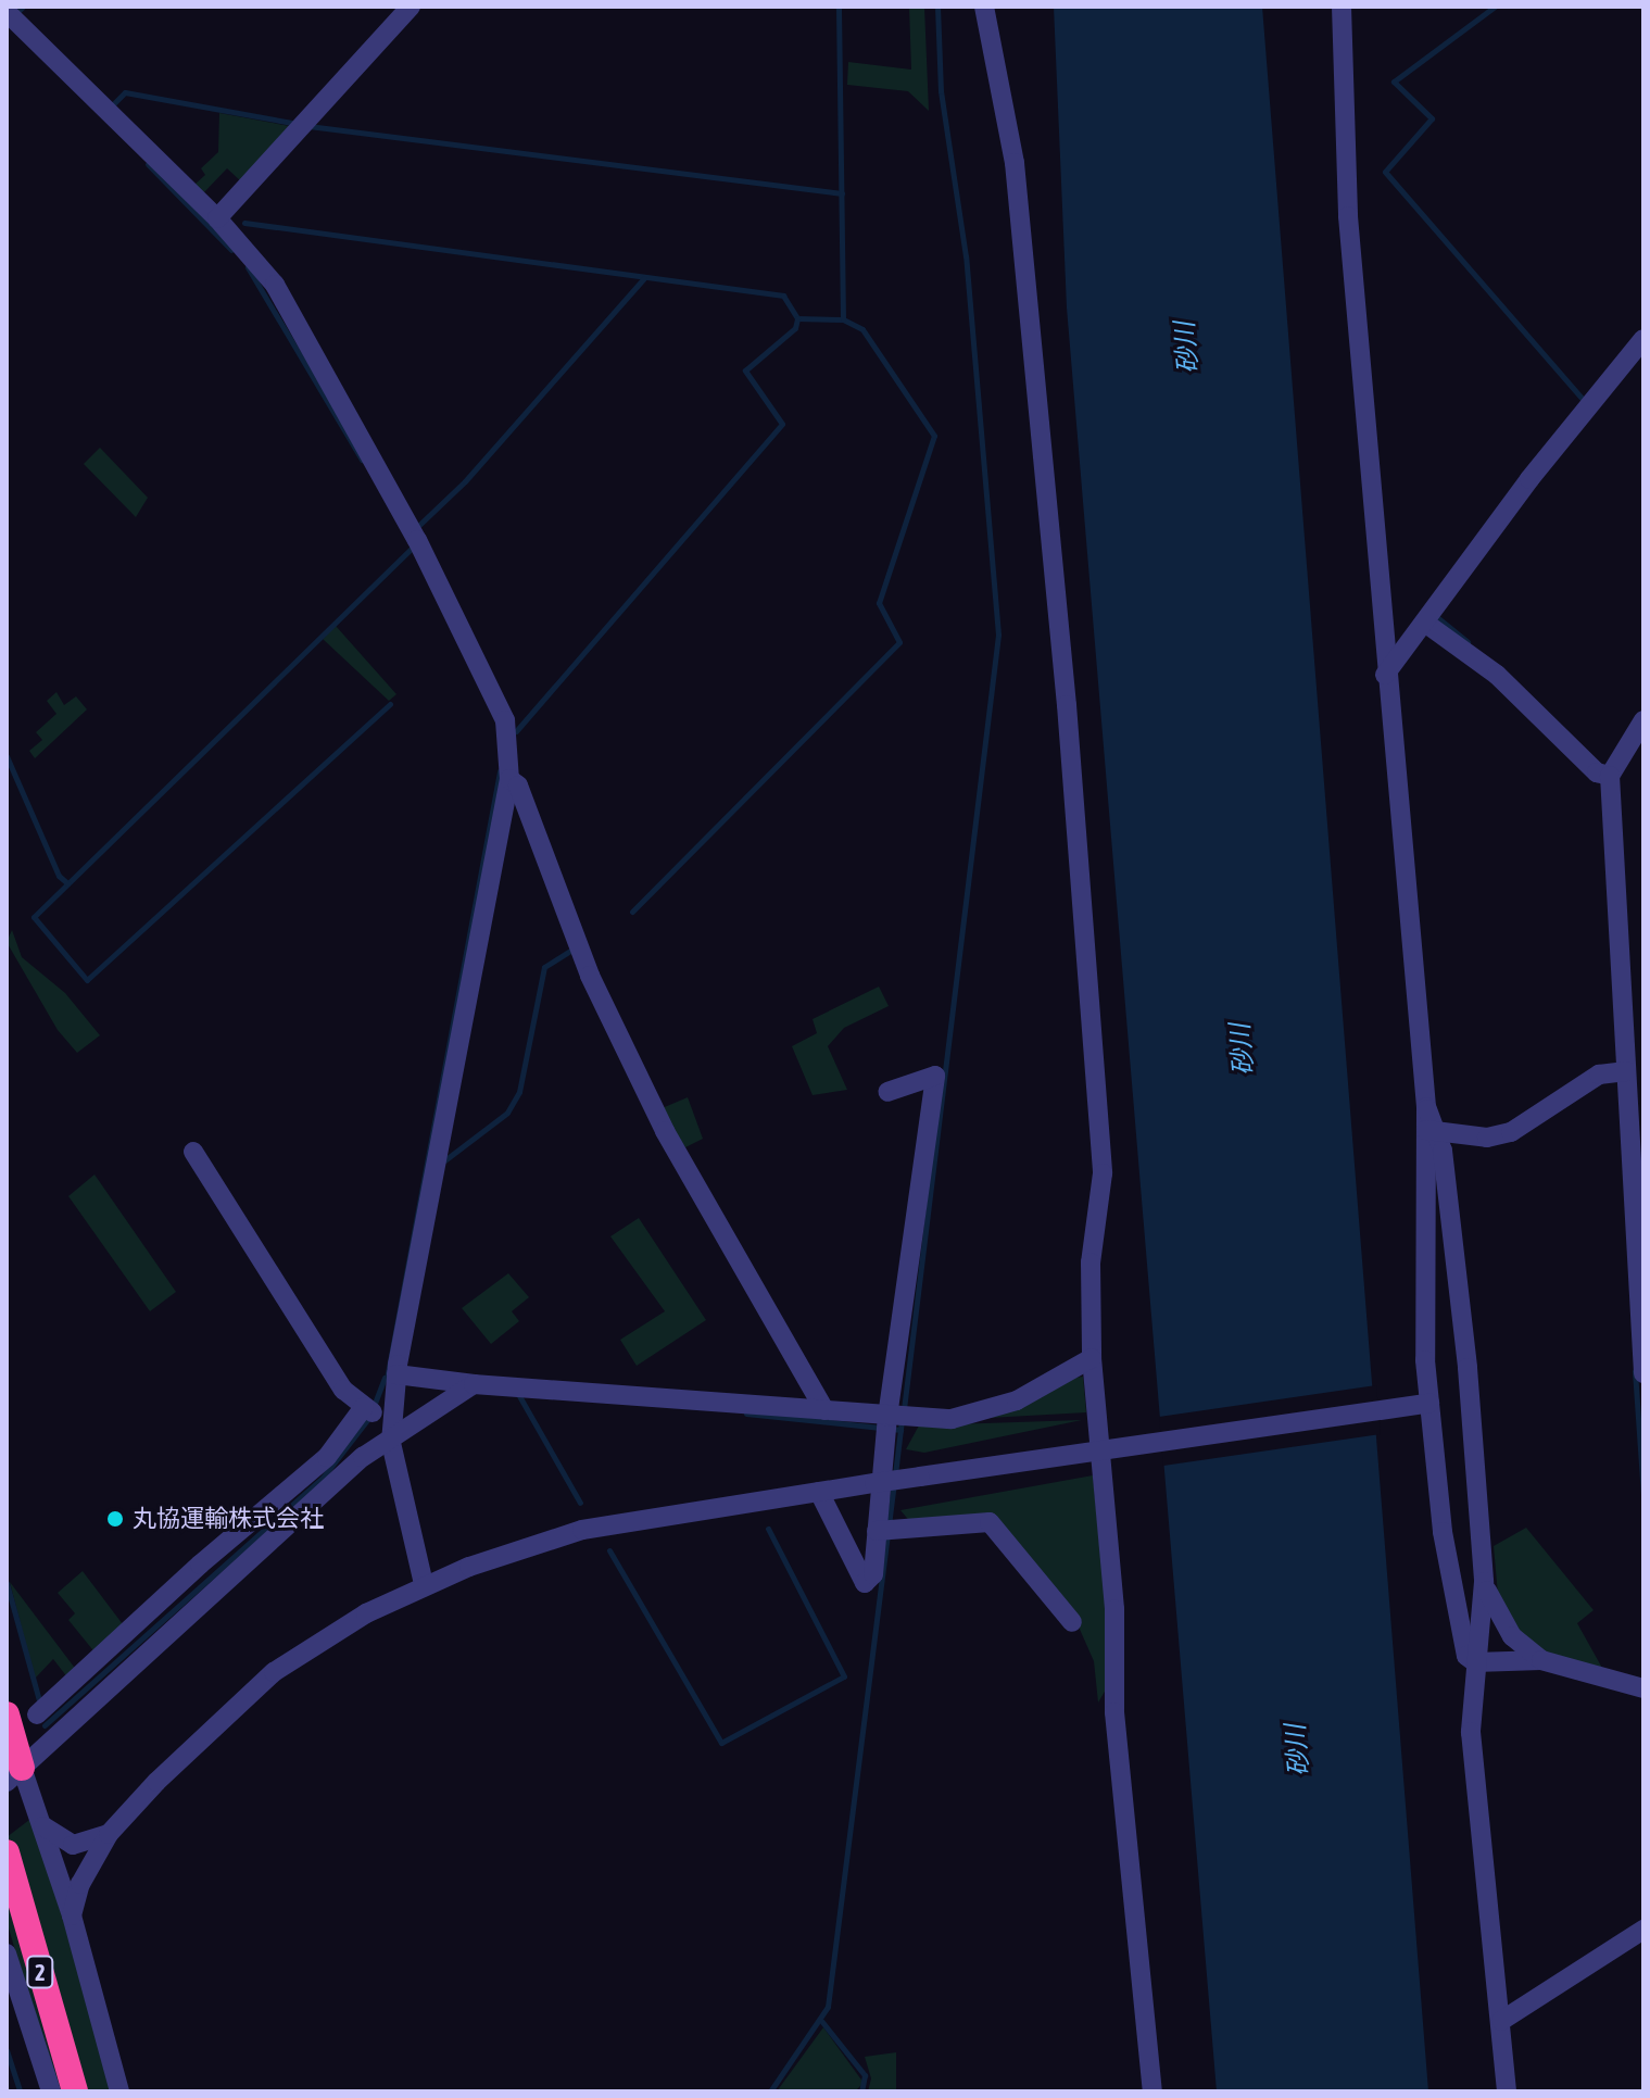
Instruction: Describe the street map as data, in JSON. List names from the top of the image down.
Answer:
{
  "streets": {
    "highway": ["2"]
  },
  "water": ["砂川"],
  "places": ["丸協運輸株式会社"]
}
